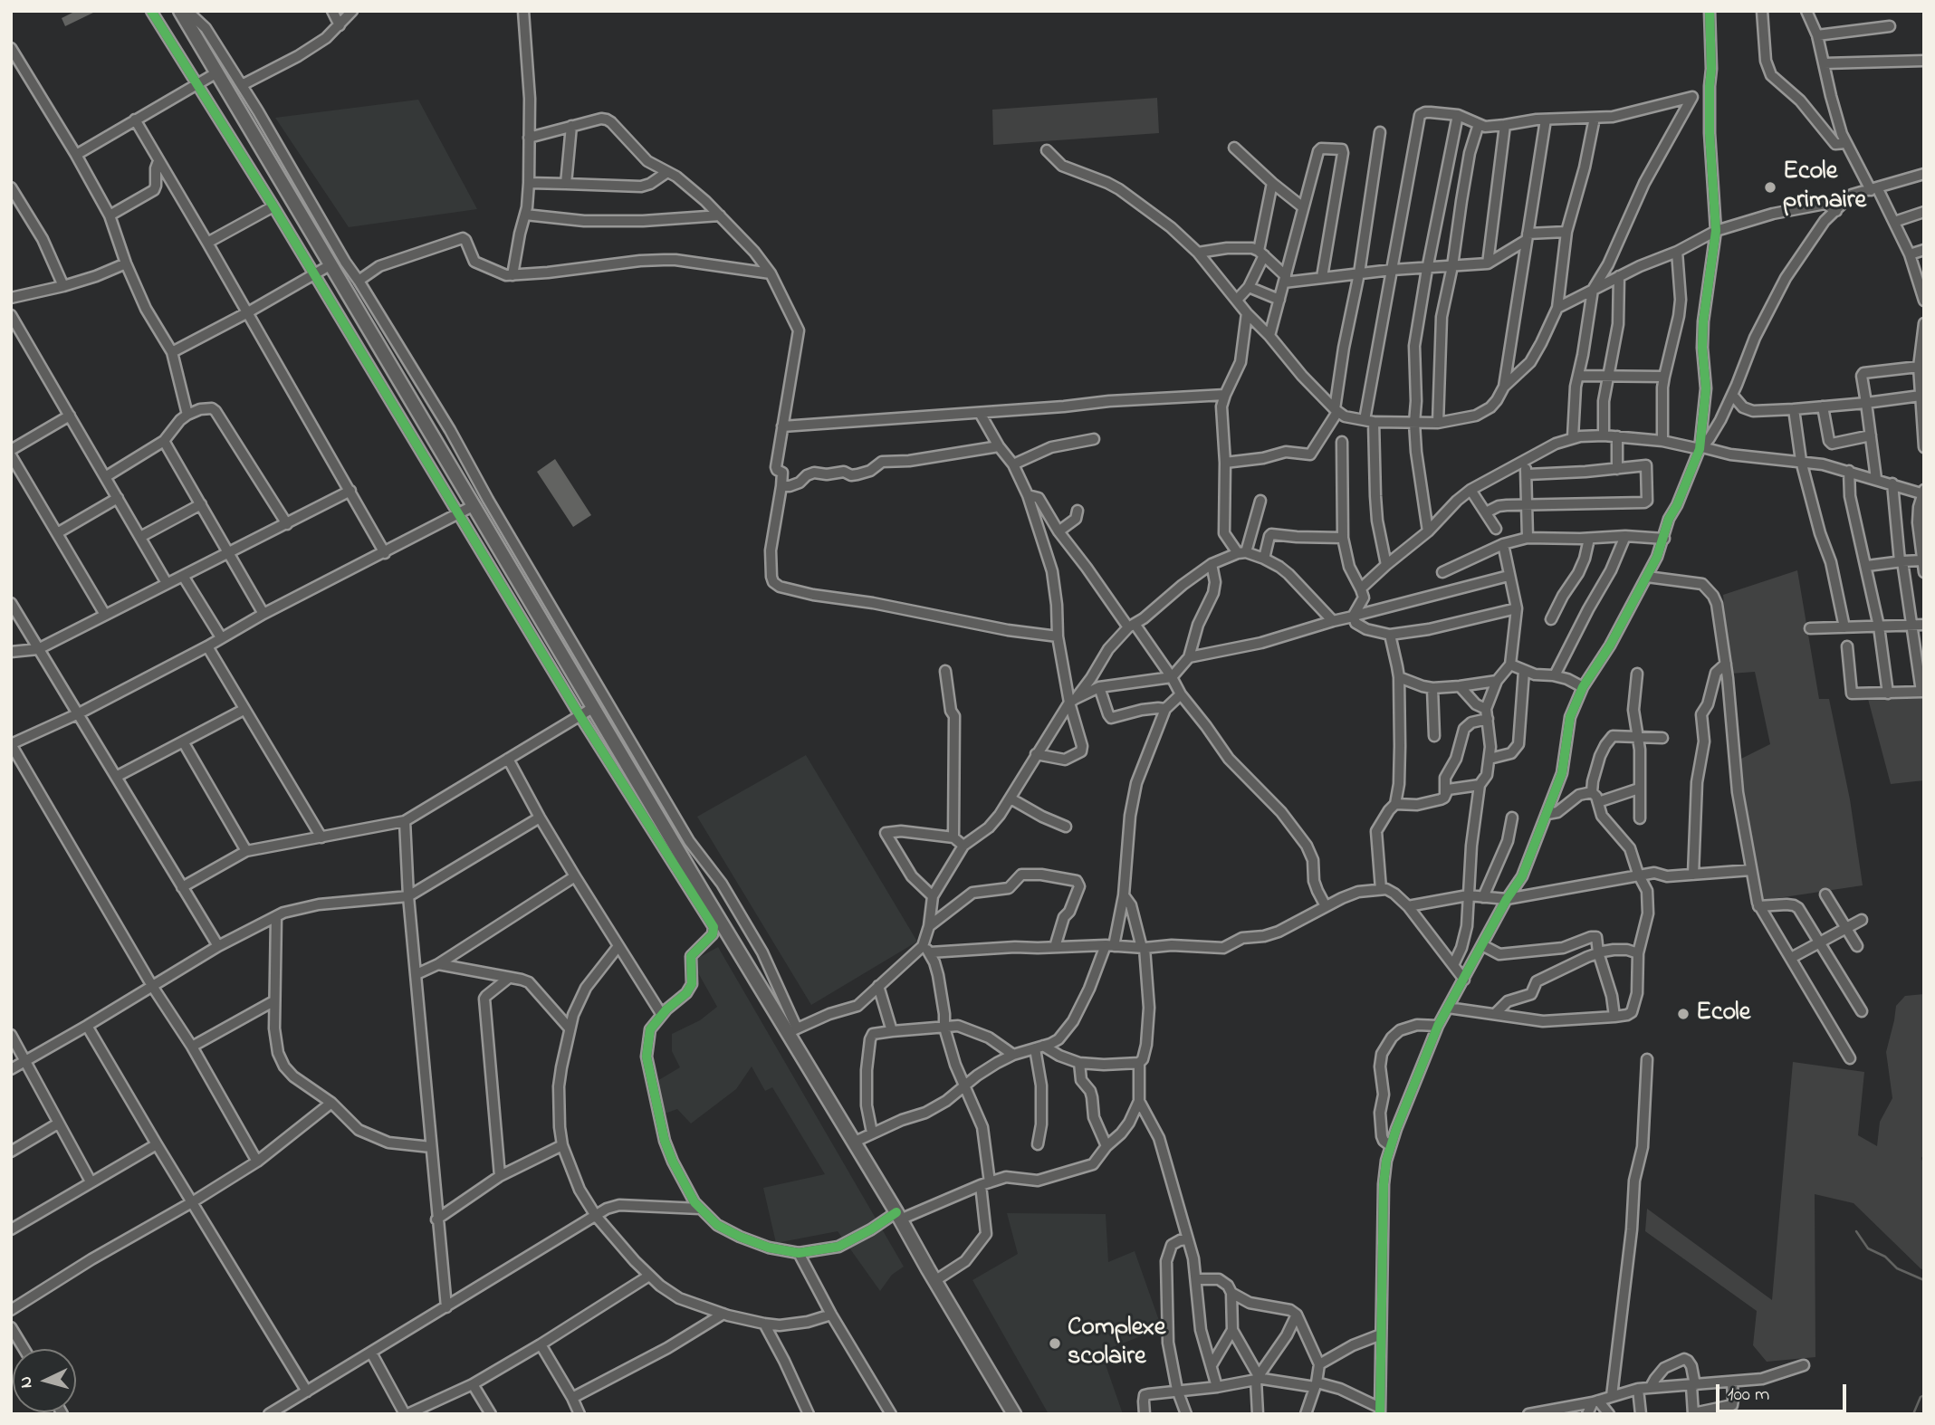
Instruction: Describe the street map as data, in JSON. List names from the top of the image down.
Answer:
{
  "places": ["Ecole primaire", "Ecole", "Complexe scolaire"],
  "scale_bar": "100 m",
  "north": "left"
}
